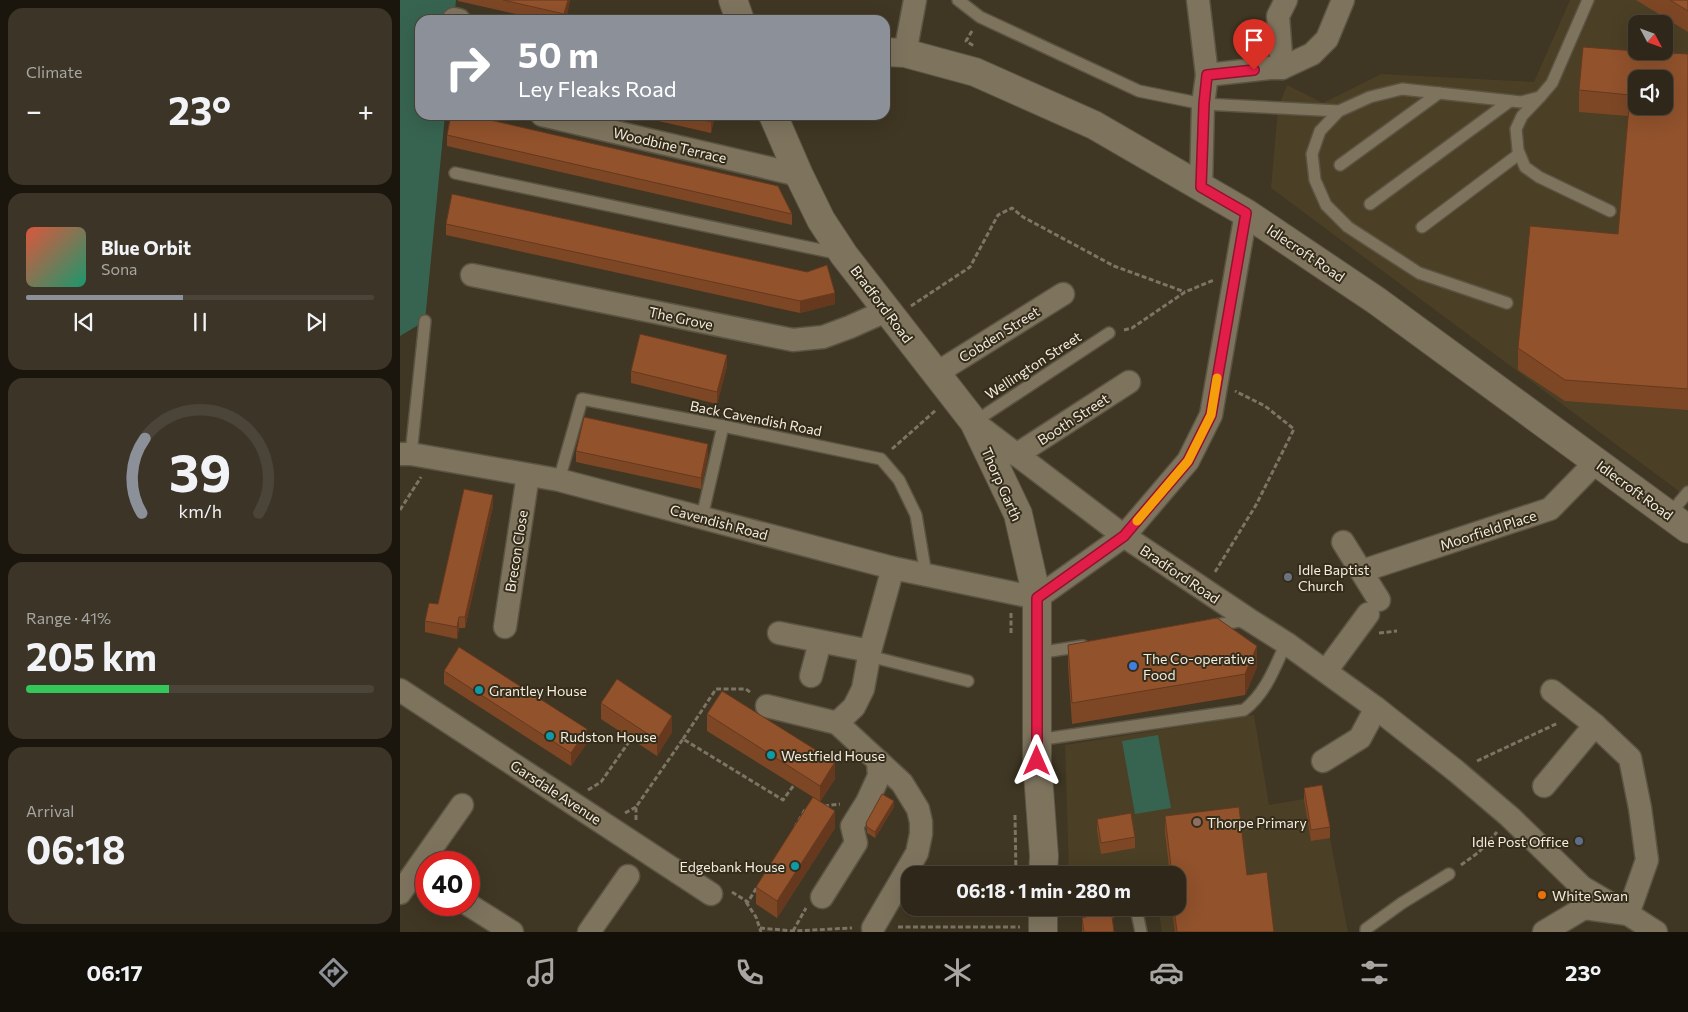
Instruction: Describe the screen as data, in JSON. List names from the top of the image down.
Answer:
{
  "streets": {
    "street": [
      "Woodbine Terrace",
      "Idlecroft Road",
      "Bradford Road",
      "The Grove",
      "Cobden Street",
      "Booth Street",
      "Thorp Garth",
      "Cavendish Road",
      "Moorfield Place",
      "Brecon Close",
      "Garsdale Avenue"
    ],
    "lane": ["Wellington Street", "Back Cavendish Road"]
  },
  "crossings": [
    ["Woodbine Terrace", "Bradford Road"],
    ["Idlecroft Road", "Moorfield Place"],
    ["Bradford Road", "The Grove"],
    ["Bradford Road", "Cobden Street"],
    ["Bradford Road", "Wellington Street"],
    ["Bradford Road", "Booth Street"],
    ["Bradford Road", "Thorp Garth"],
    ["Wellington Street", "Thorp Garth"],
    ["Back Cavendish Road", "Cavendish Road"],
    ["Thorp Garth", "Cavendish Road"],
    ["Cavendish Road", "Brecon Close"]
  ],
  "places": [
    "Idle Baptist Church",
    "The Co-operative Food",
    "Grantley House",
    "Rudston House",
    "Westfield House",
    "Thorpe Primary",
    "Idle Post Office",
    "Edgebank House",
    "White Swan"
  ],
  "north": "bottom right",
  "page": {
    "tile": [
      "Climate",
      ["Range · 41%", "205 km"],
      ["Arrival", "06:18"]
    ],
    "turn": ["50 m", "Ley Fleaks Road"],
    "heat": ["−", "23°", "+"],
    "song": ["Blue Orbit", "Sona"],
    "limit": "40",
    "trip": "06:18 · 1 min · 280 m",
    "tabs": ["06:17", "23°"],
    "gauge": ["39", "km/h"]
  }
}
